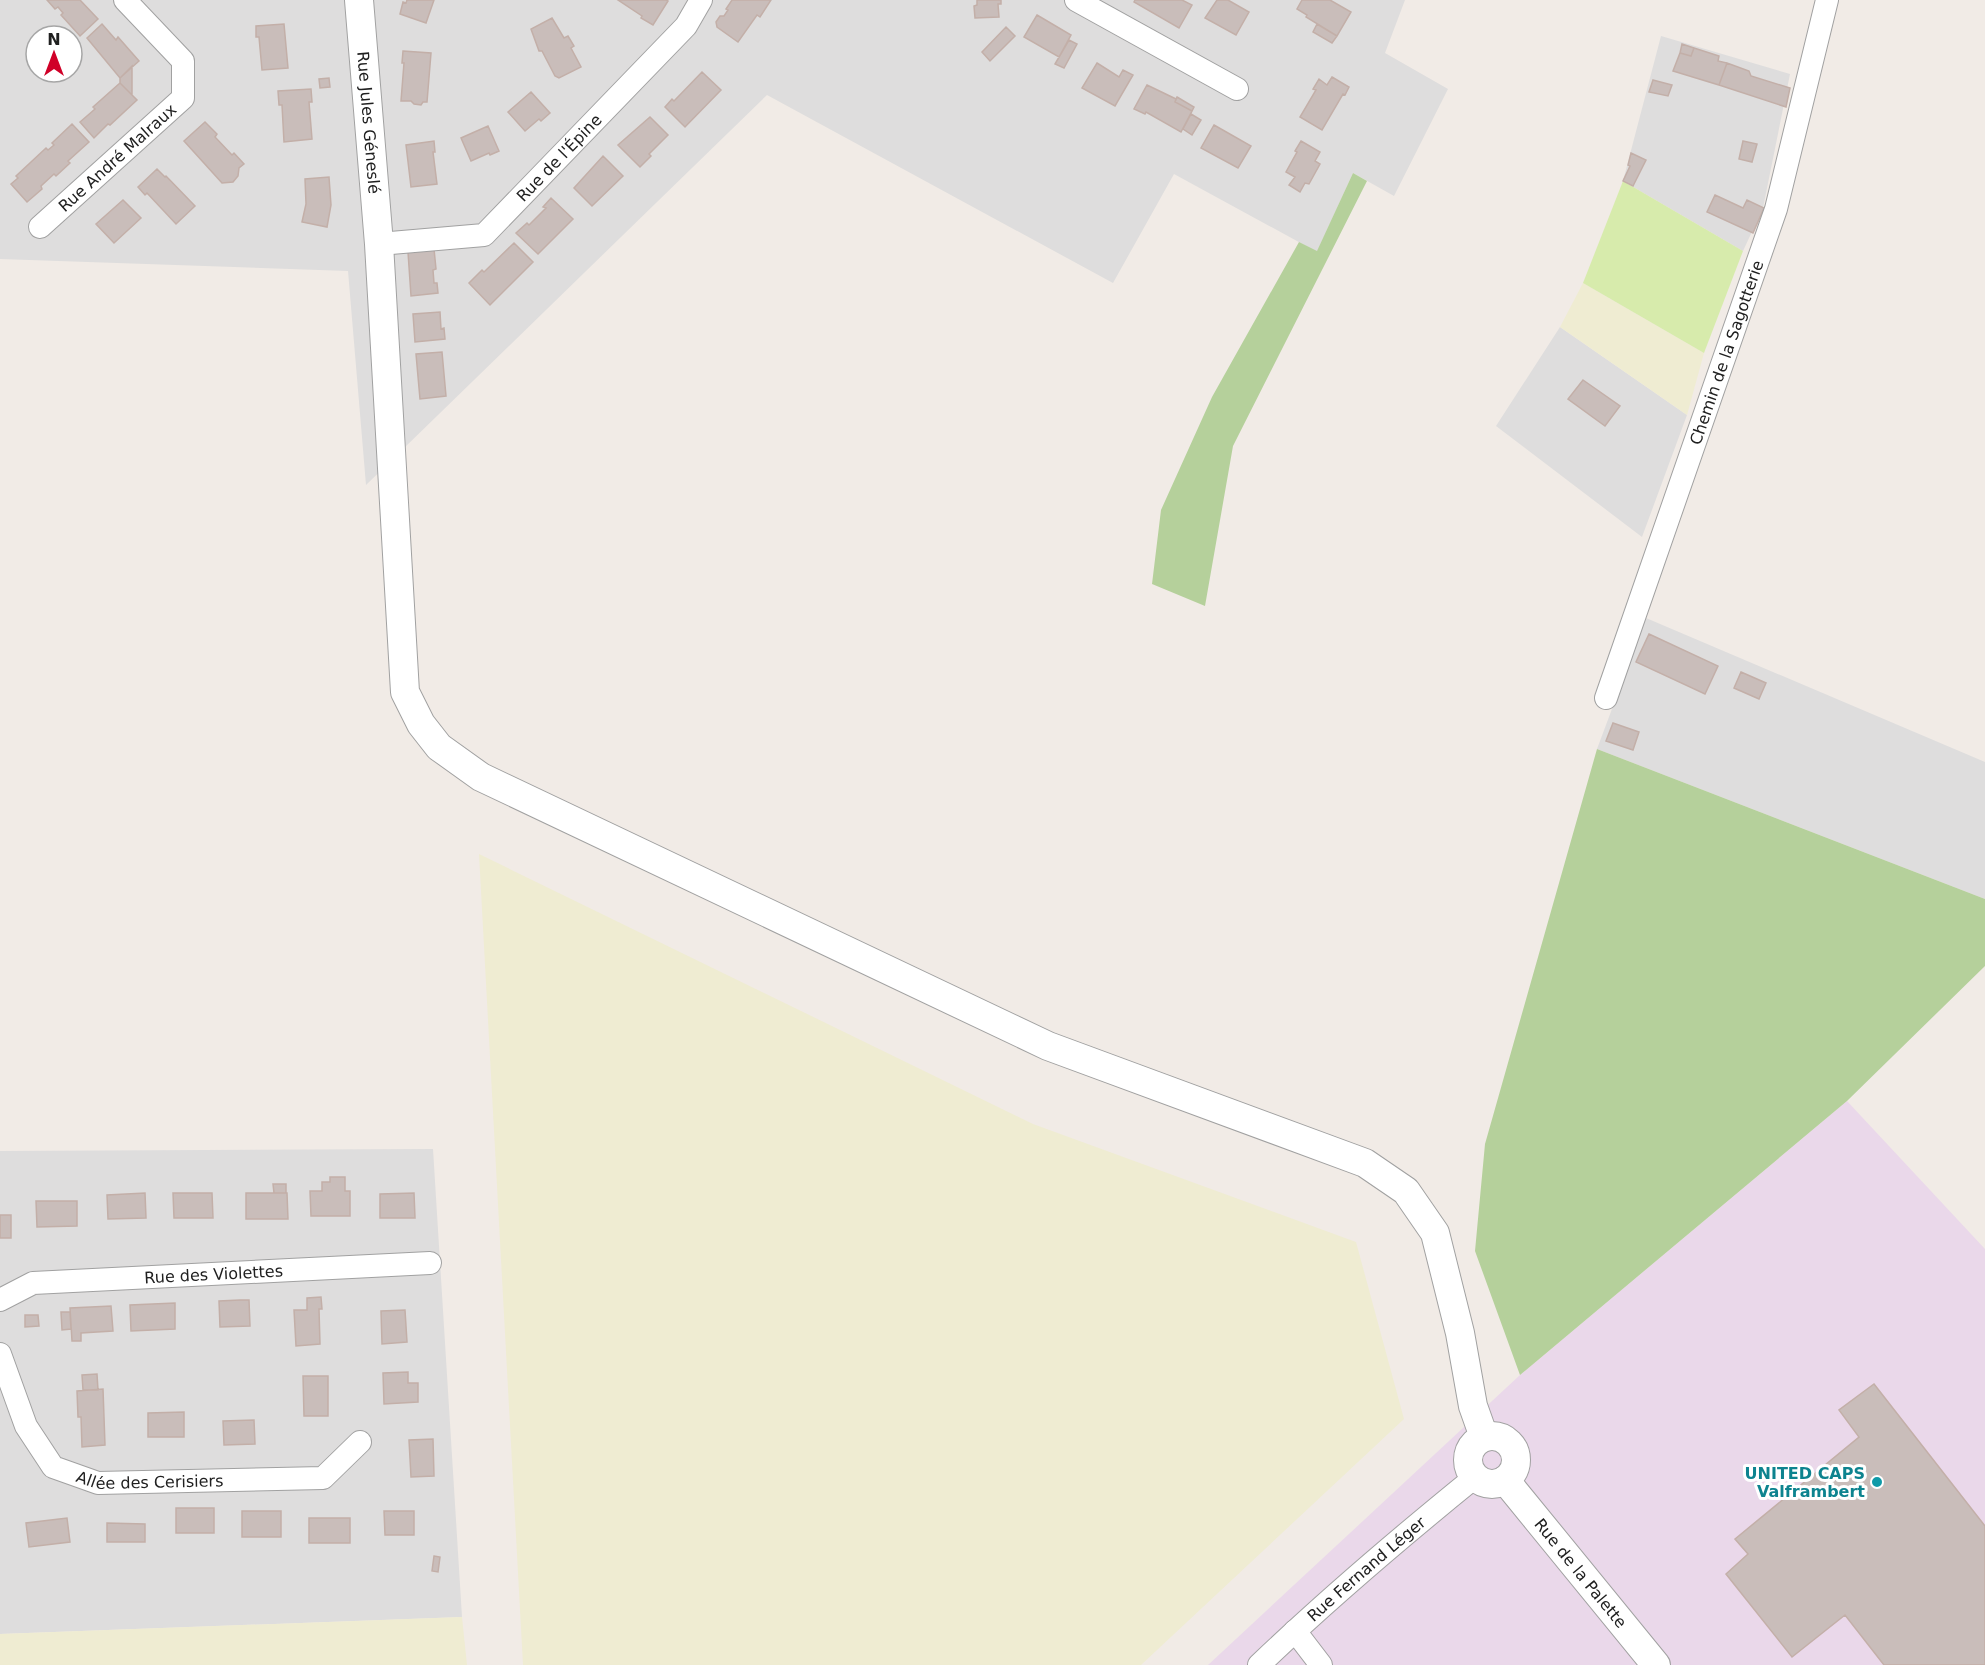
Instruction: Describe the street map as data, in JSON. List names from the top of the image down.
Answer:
{
  "streets": {
    "street": [
      "Rue Jules Géneslé",
      "Rue de l'Épine",
      "Rue André Malraux",
      "Chemin de la Sagotterie",
      "Rue des Violettes",
      "Allée des Cerisiers",
      "Rue Fernand Léger",
      "Rue de la Palette"
    ]
  },
  "crossings": [
    ["Rue Jules Géneslé", "Rue de l'Épine"],
    ["Rue Jules Géneslé", "Rue Fernand Léger"],
    ["Rue Jules Géneslé", "Rue de la Palette"],
    ["Rue Fernand Léger", "Rue de la Palette"]
  ],
  "places": ["UNITED CAPS Valframbert"],
  "north": "top"
}
